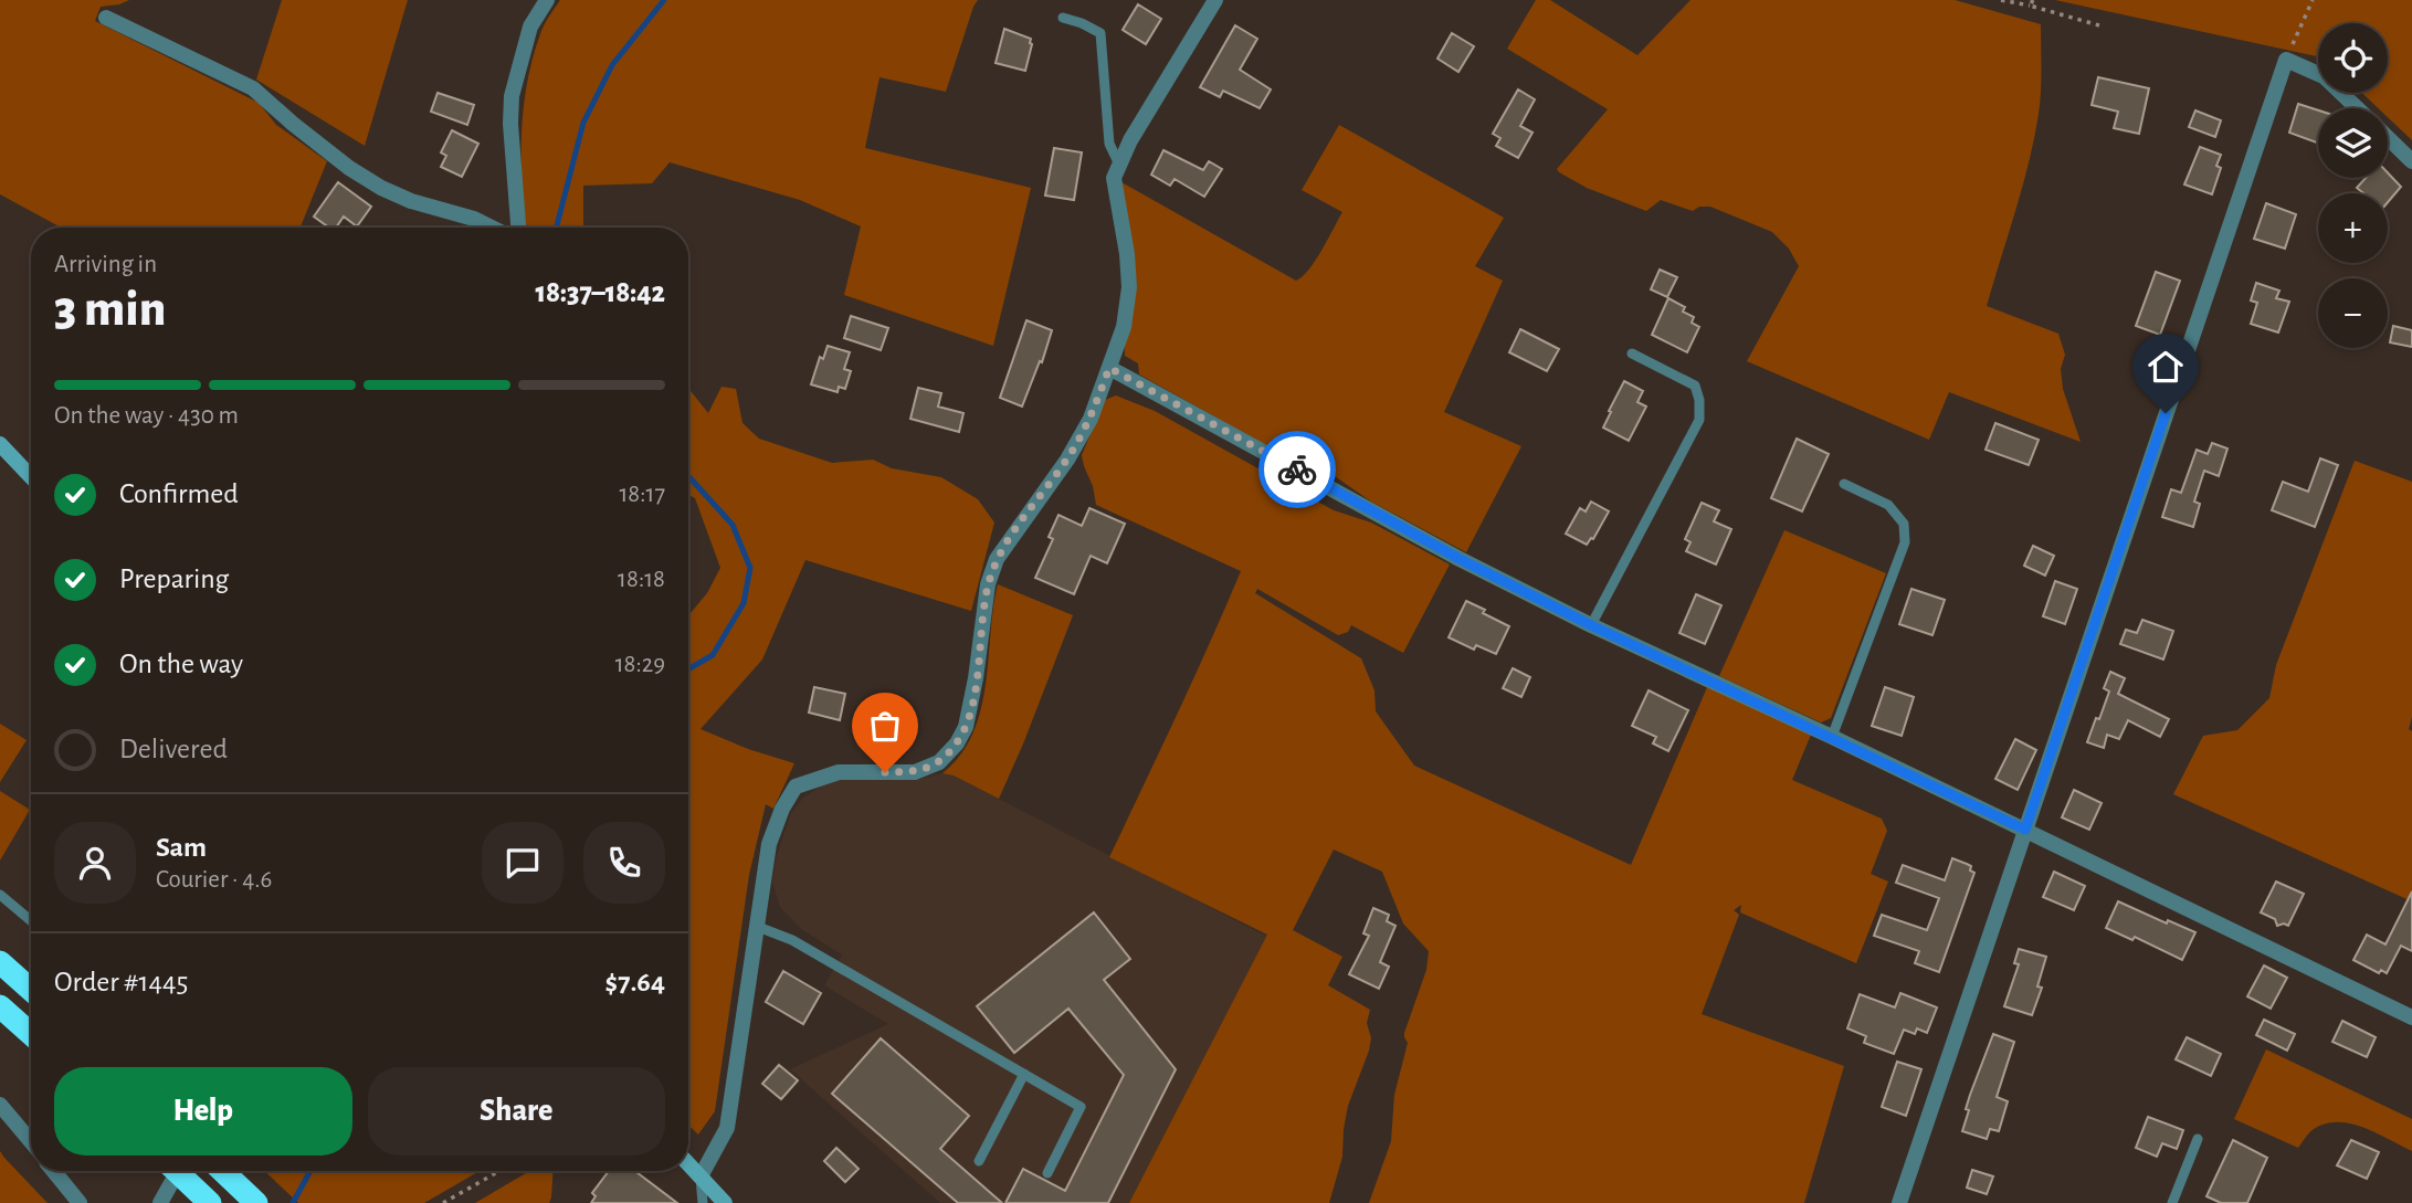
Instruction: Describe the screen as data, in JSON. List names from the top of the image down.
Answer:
{
  "page": {
    "map_buttons": ["+", "−"],
    "heading": ["3 min", "Arriving in", "18:37–18:42"],
    "panel": [
      "Sam",
      "Courier · 4.6",
      "Order #1445",
      "$7.64"
    ],
    "bar": "On the way · 430 m",
    "list": [
      ["Confirmed", "18:17"],
      ["Preparing", "18:18"],
      ["On the way", "18:29"],
      "Delivered"
    ],
    "buttons": ["Help", "Share"]
  }
}
